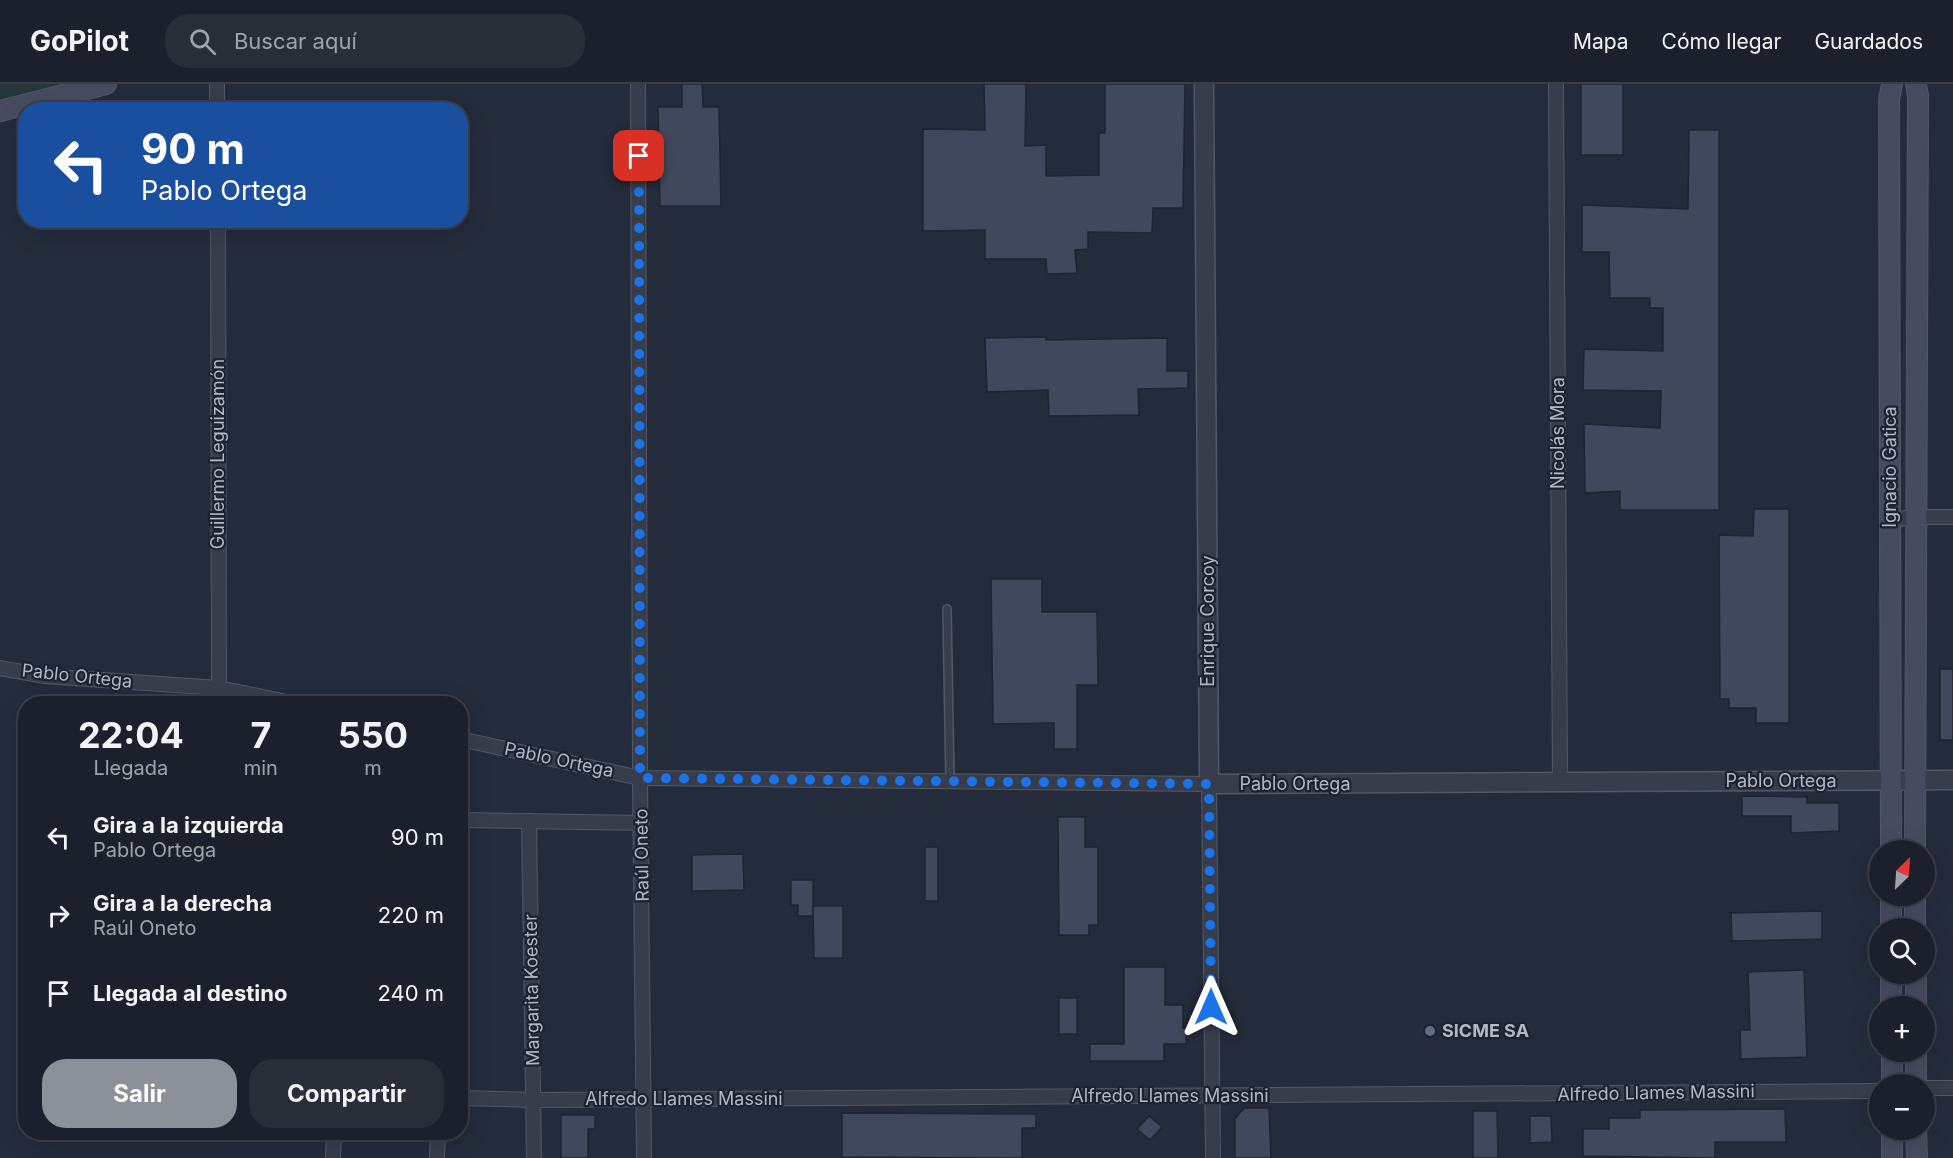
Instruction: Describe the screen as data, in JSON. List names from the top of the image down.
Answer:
{
  "streets": {
    "main road": ["Ignacio Gatica"],
    "street": [
      "Nicolás Mora",
      "Guillermo Leguizamón",
      "Enrique Corcoy",
      "Pablo Ortega",
      "Raúl Oneto",
      "Margarita Koester",
      "Alfredo Llames Massini"
    ]
  },
  "crossings": [
    ["Nicolás Mora", "Pablo Ortega"],
    ["Guillermo Leguizamón", "Pablo Ortega"],
    ["Ignacio Gatica", "Pablo Ortega"],
    ["Enrique Corcoy", "Pablo Ortega"],
    ["Enrique Corcoy", "Alfredo Llames Massini"],
    ["Pablo Ortega", "Raúl Oneto"],
    ["Raúl Oneto", "Alfredo Llames Massini"],
    ["Margarita Koester", "Alfredo Llames Massini"]
  ],
  "places": ["SICME SA"],
  "north": "top right",
  "page": {
    "header": "GoPilot",
    "search": "Buscar aquí",
    "nav": ["Mapa", "Cómo llegar", "Guardados"],
    "turn": ["90 m", "Pablo Ortega"],
    "eta": [
      "22:04",
      "Llegada",
      "7",
      "min",
      "550",
      "m"
    ],
    "list": [
      {
        "name": "Gira a la izquierda",
        "note": "Pablo Ortega",
        "value": "90 m"
      },
      {
        "name": "Gira a la derecha",
        "note": "Raúl Oneto",
        "value": "220 m"
      },
      {
        "name": "Llegada al destino",
        "value": "240 m"
      }
    ],
    "map_buttons": ["+", "−"],
    "buttons": ["Salir", "Compartir"]
  }
}
